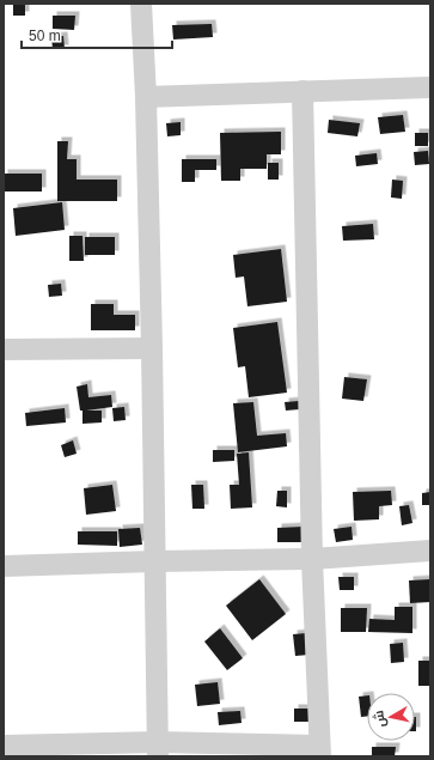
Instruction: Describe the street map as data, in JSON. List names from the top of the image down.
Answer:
{
  "scale_bar": "50 m",
  "north": "left"
}
